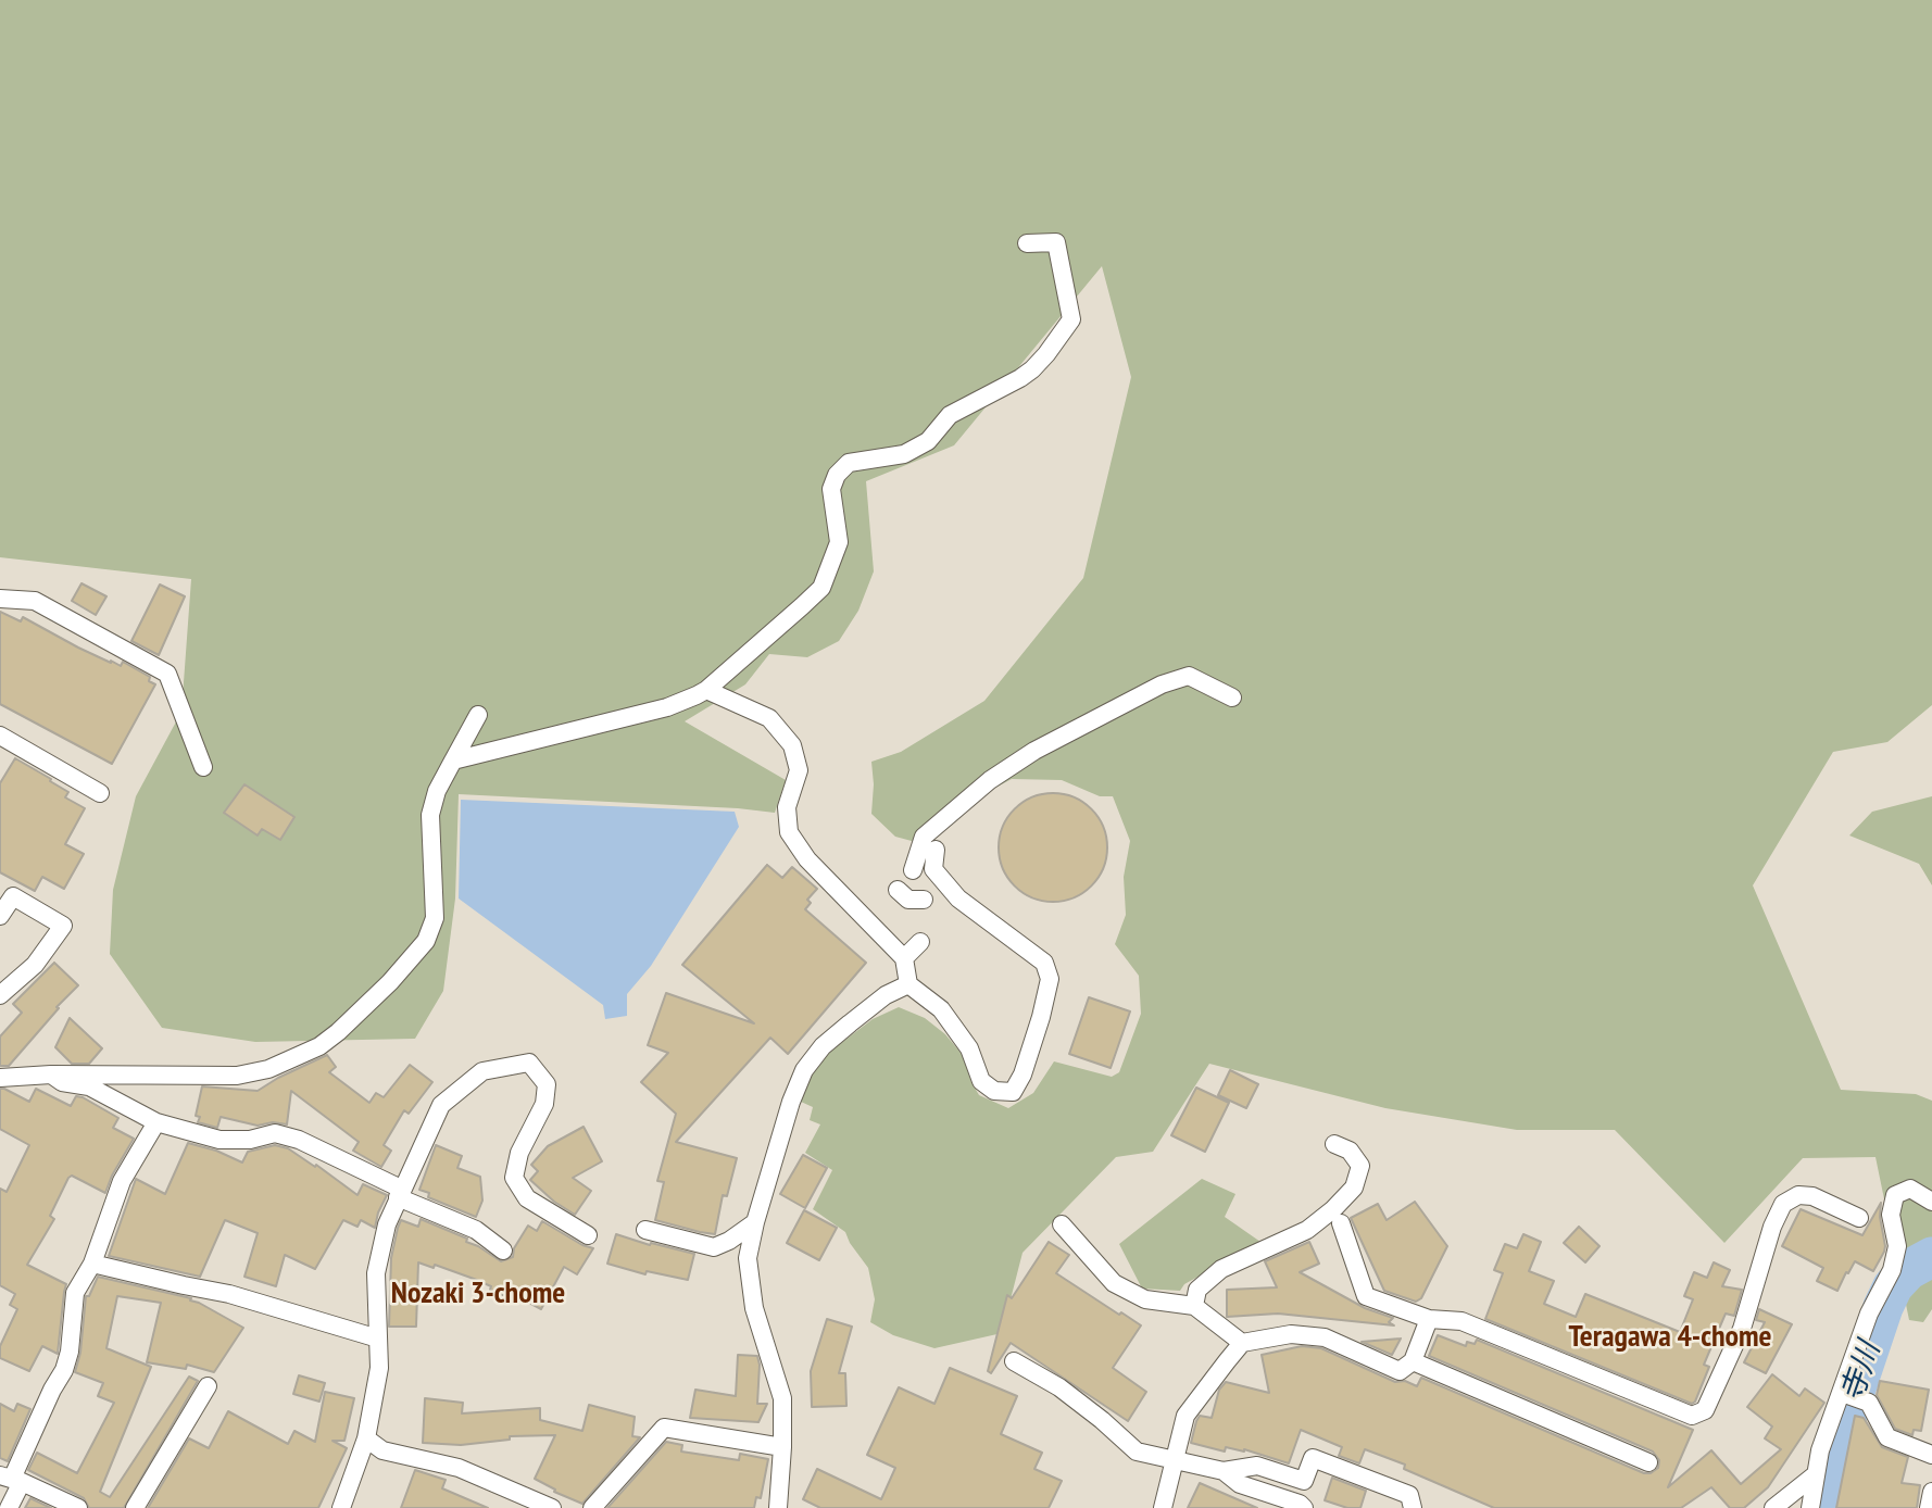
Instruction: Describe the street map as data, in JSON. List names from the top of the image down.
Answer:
{
  "districts": ["Nozaki 3-chome", "Teragawa 4-chome"],
  "water": ["寺川"]
}
